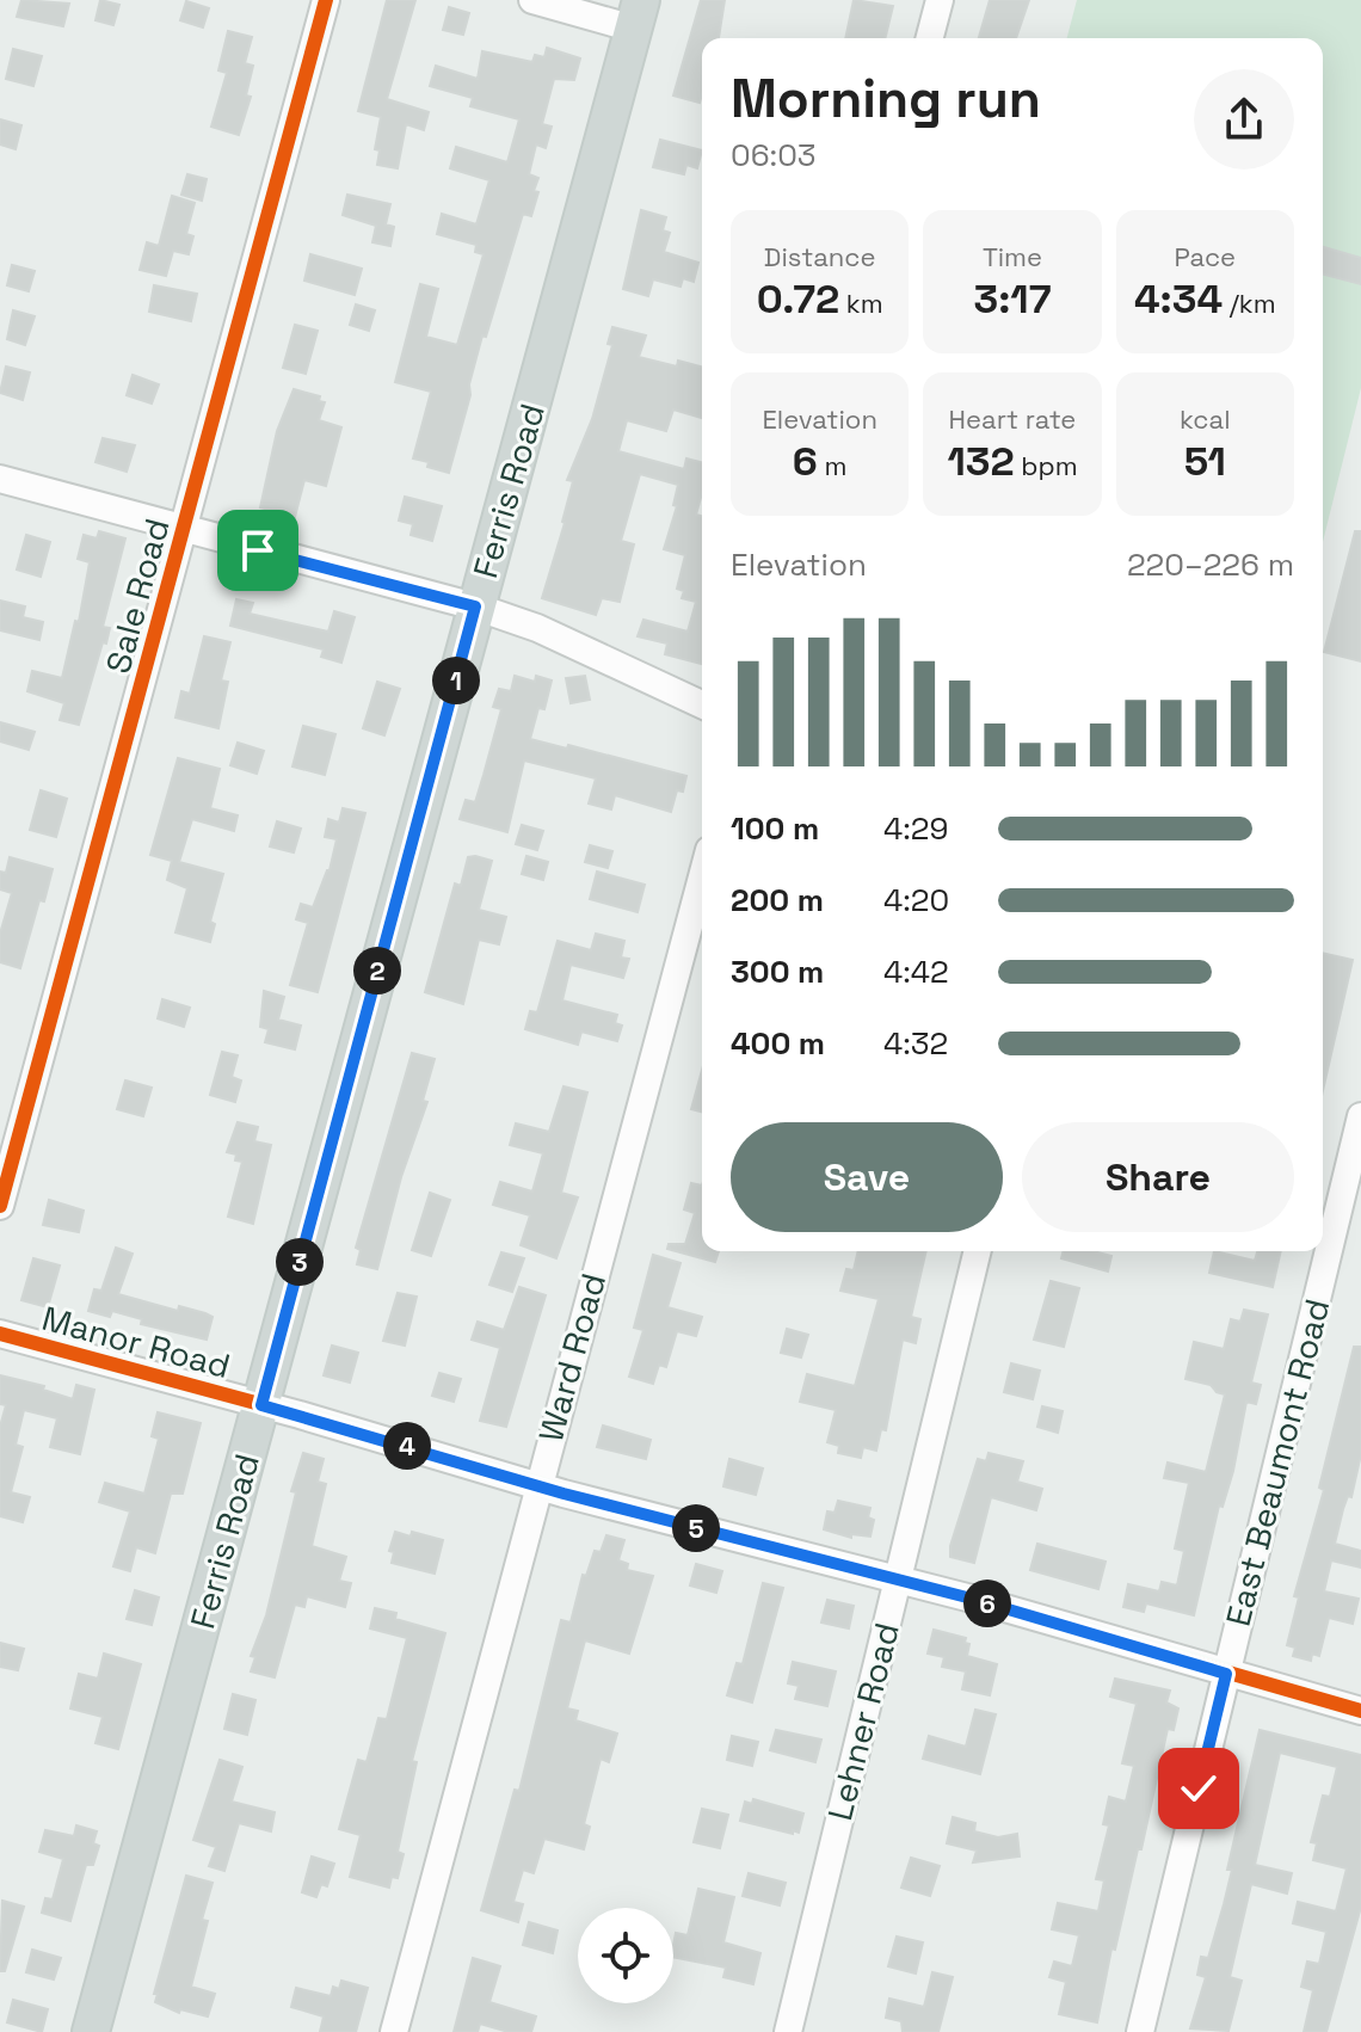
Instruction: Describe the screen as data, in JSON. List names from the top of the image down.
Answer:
{
  "streets": {
    "main road": ["Ferris Road"],
    "street": [
      "Sale Road",
      "Manor Road",
      "Ward Road",
      "East Beaumont Road",
      "Lehner Road"
    ]
  },
  "crossings": [
    ["Ferris Road", "Manor Road"],
    ["Manor Road", "Ward Road"],
    ["Manor Road", "East Beaumont Road"],
    ["Manor Road", "Lehner Road"]
  ],
  "page": {
    "heading": ["Morning run", "06:03"],
    "stats": [
      ["Distance", "0.72 km"],
      ["Time", "3:17"],
      ["Pace", "4:34 /km"],
      ["Elevation", "6 m"],
      ["Heart rate", "132 bpm"],
      ["kcal", "51"]
    ],
    "chart": ["Elevation", "220–226 m"],
    "pins": [
      "1",
      "2",
      "3",
      "4",
      "5",
      "6"
    ],
    "list": [
      {
        "name": "100 m",
        "note": "4:29"
      },
      {
        "name": "200 m",
        "note": "4:20"
      },
      {
        "name": "300 m",
        "note": "4:42"
      },
      {
        "name": "400 m",
        "note": "4:32"
      }
    ],
    "buttons": ["Save", "Share"]
  }
}
